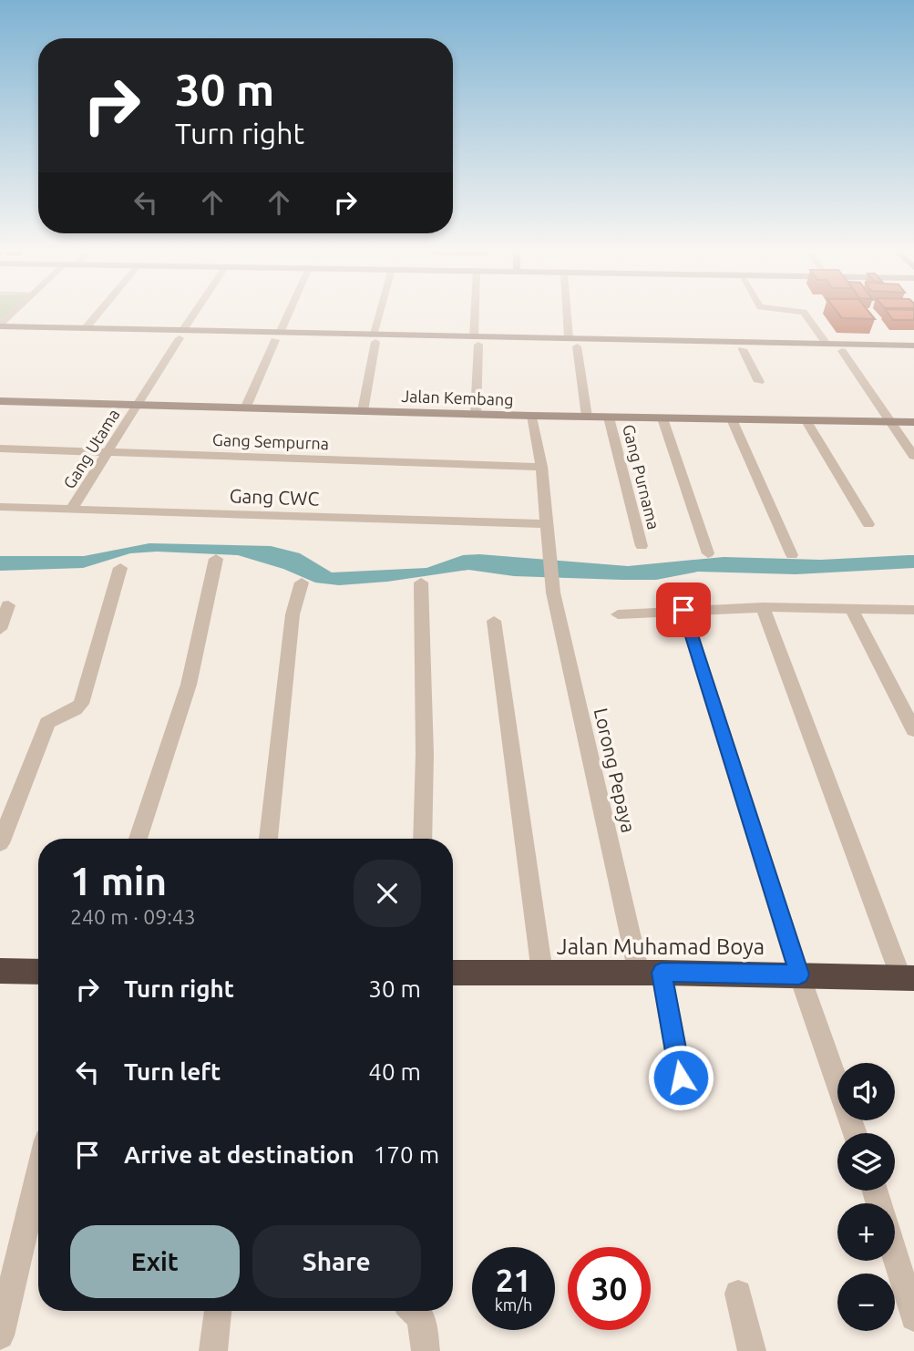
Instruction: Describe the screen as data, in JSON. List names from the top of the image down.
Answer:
{
  "streets": {
    "highway": ["Jalan Muhamad Boya"],
    "street": [
      "Jalan Kembang",
      "Gang Sempurna",
      "Gang Utama",
      "Gang Purnama",
      "Gang CWC",
      "Lorong Pepaya"
    ]
  },
  "crossings": [
    ["Jalan Kembang", "Gang Utama"],
    ["Jalan Kembang", "Gang Purnama"],
    ["Jalan Kembang", "Lorong Pepaya"],
    ["Gang Sempurna", "Gang Utama"],
    ["Gang Sempurna", "Lorong Pepaya"],
    ["Gang Utama", "Gang CWC"],
    ["Gang CWC", "Lorong Pepaya"],
    ["Lorong Pepaya", "Jalan Muhamad Boya"]
  ],
  "page": {
    "turn": ["30 m", "Turn right"],
    "heading": ["1 min", "240 m · 09:43"],
    "list": [
      {
        "name": "Turn right",
        "value": "30 m"
      },
      {
        "name": "Turn left",
        "value": "40 m"
      },
      {
        "name": "Arrive at destination",
        "value": "170 m"
      }
    ],
    "map_buttons": ["+", "−"],
    "buttons": ["Exit", "Share"],
    "speed": "21 km/h",
    "limit": "30"
  }
}
